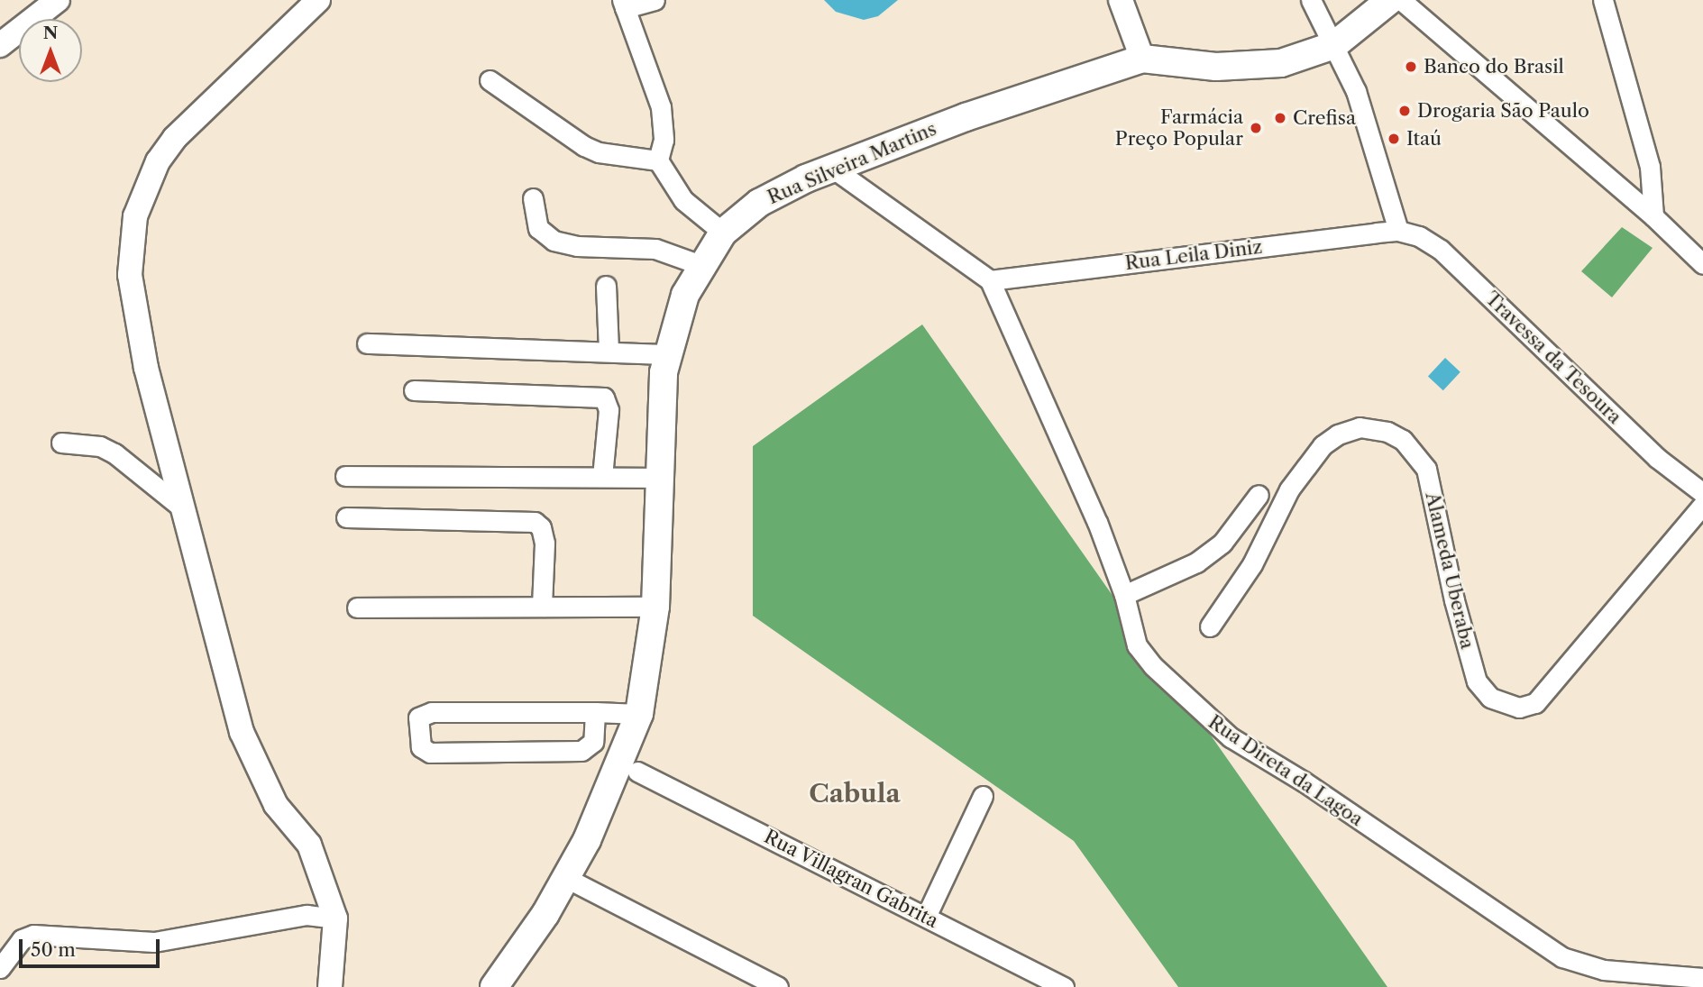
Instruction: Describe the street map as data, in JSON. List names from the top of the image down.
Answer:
{
  "streets": {
    "main road": ["Rua Silveira Martins"],
    "street": [
      "Rua Leila Diniz",
      "Travessa da Tesoura",
      "Alameda Uberaba",
      "Rua Direta da Lagoa",
      "Rua Villagran Gabrita"
    ]
  },
  "crossings": [
    ["Rua Leila Diniz", "Travessa da Tesoura"],
    ["Rua Leila Diniz", "Rua Direta da Lagoa"]
  ],
  "districts": ["Cabula"],
  "places": [
    "Banco do Brasil",
    "Drogaria São Paulo",
    "Crefisa",
    "Farmácia Preço Popular",
    "Itaú"
  ],
  "scale_bar": "50 m",
  "north": "top"
}
